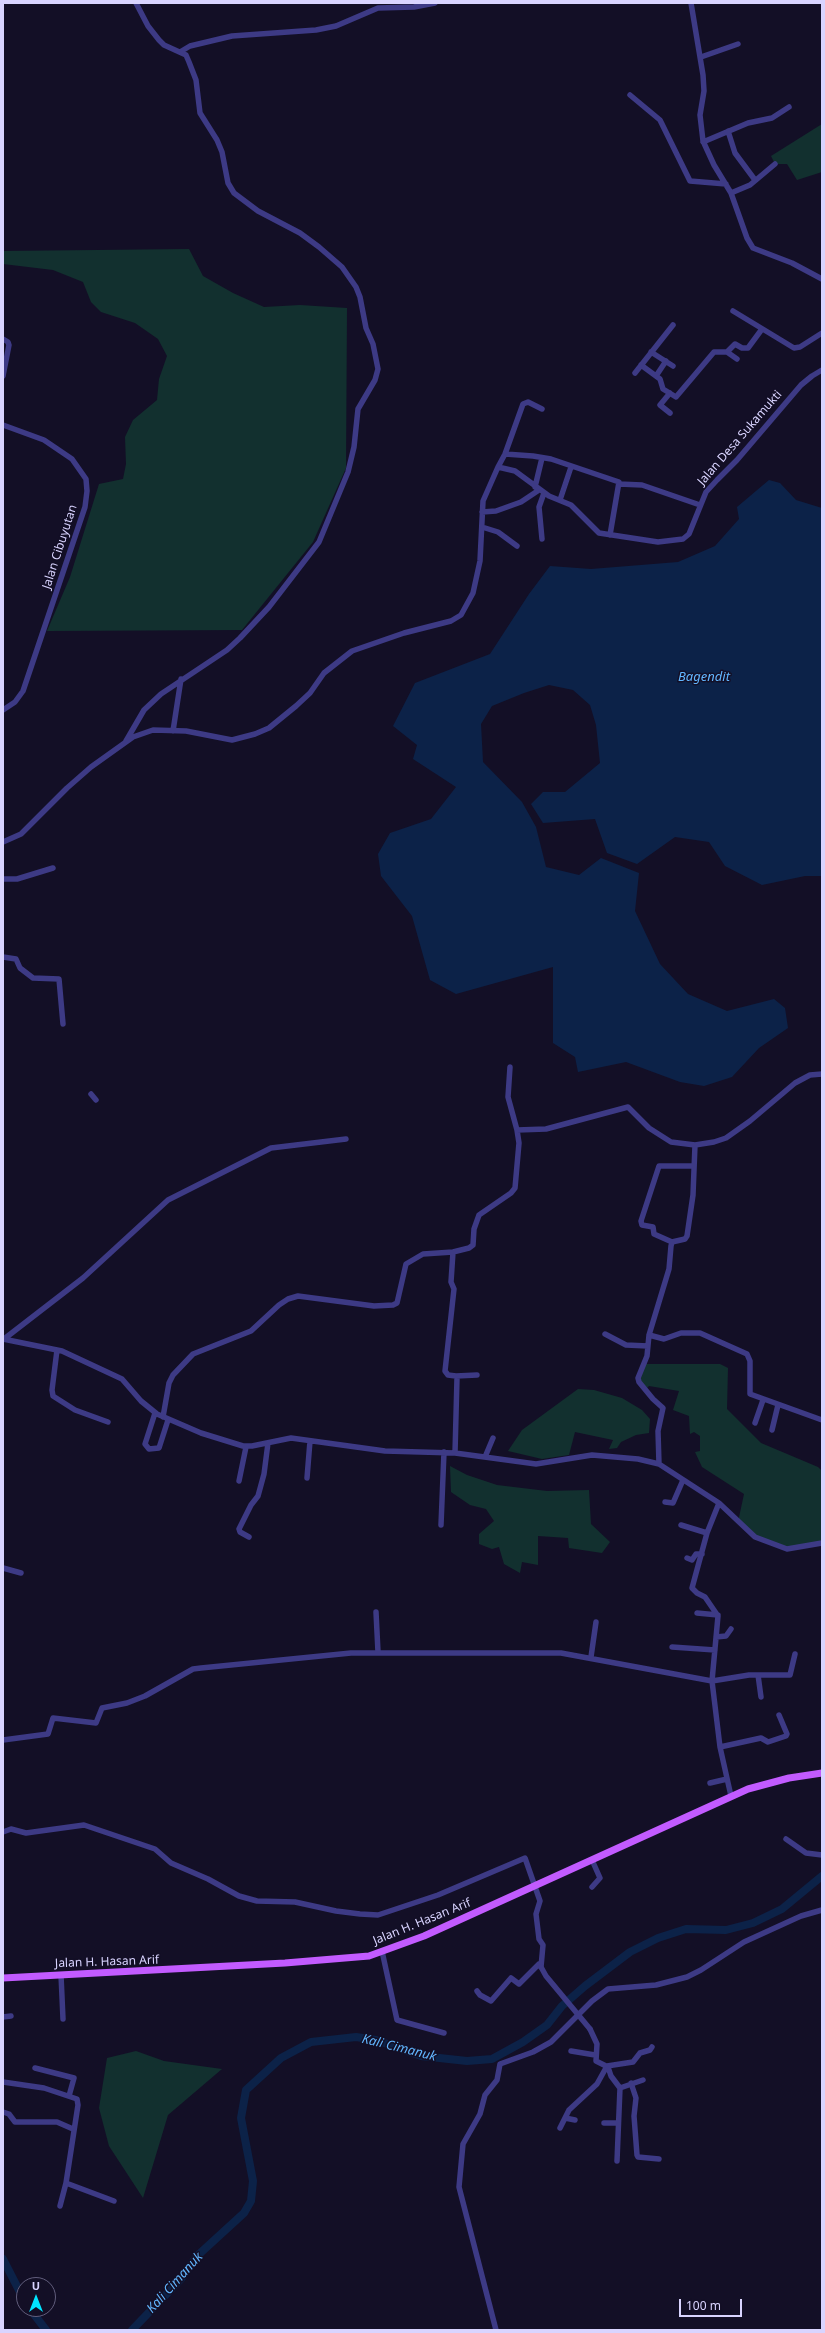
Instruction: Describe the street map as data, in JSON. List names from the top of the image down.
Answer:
{
  "streets": {
    "main road": ["Jalan H. Hasan Arif"],
    "street": ["Jalan Desa Sukamukti", "Jalan Cibuyutan"]
  },
  "water": ["Bagendit", "Kali Cimanuk"],
  "scale_bar": "100 m",
  "north": "top"
}
